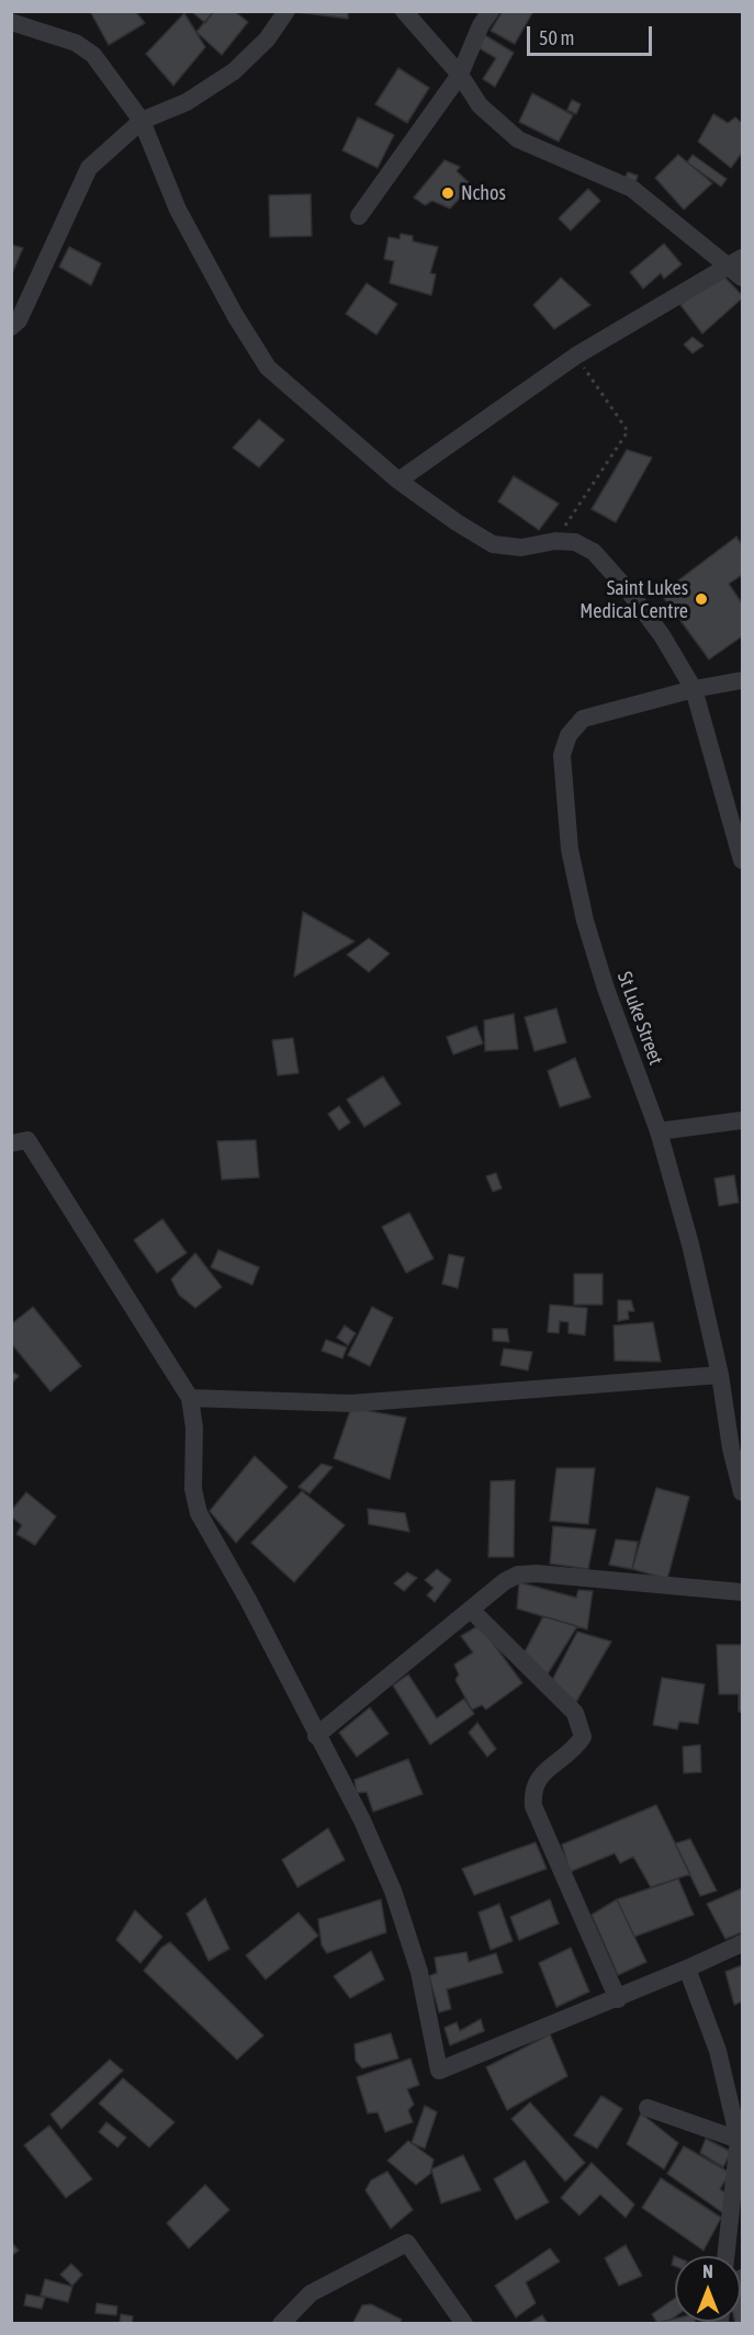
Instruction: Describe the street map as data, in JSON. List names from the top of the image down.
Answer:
{
  "streets": {
    "street": ["St Luke Street"]
  },
  "places": ["Nchos", "Saint Lukes Medical Centre"],
  "scale_bar": "50 m",
  "north": "top"
}
